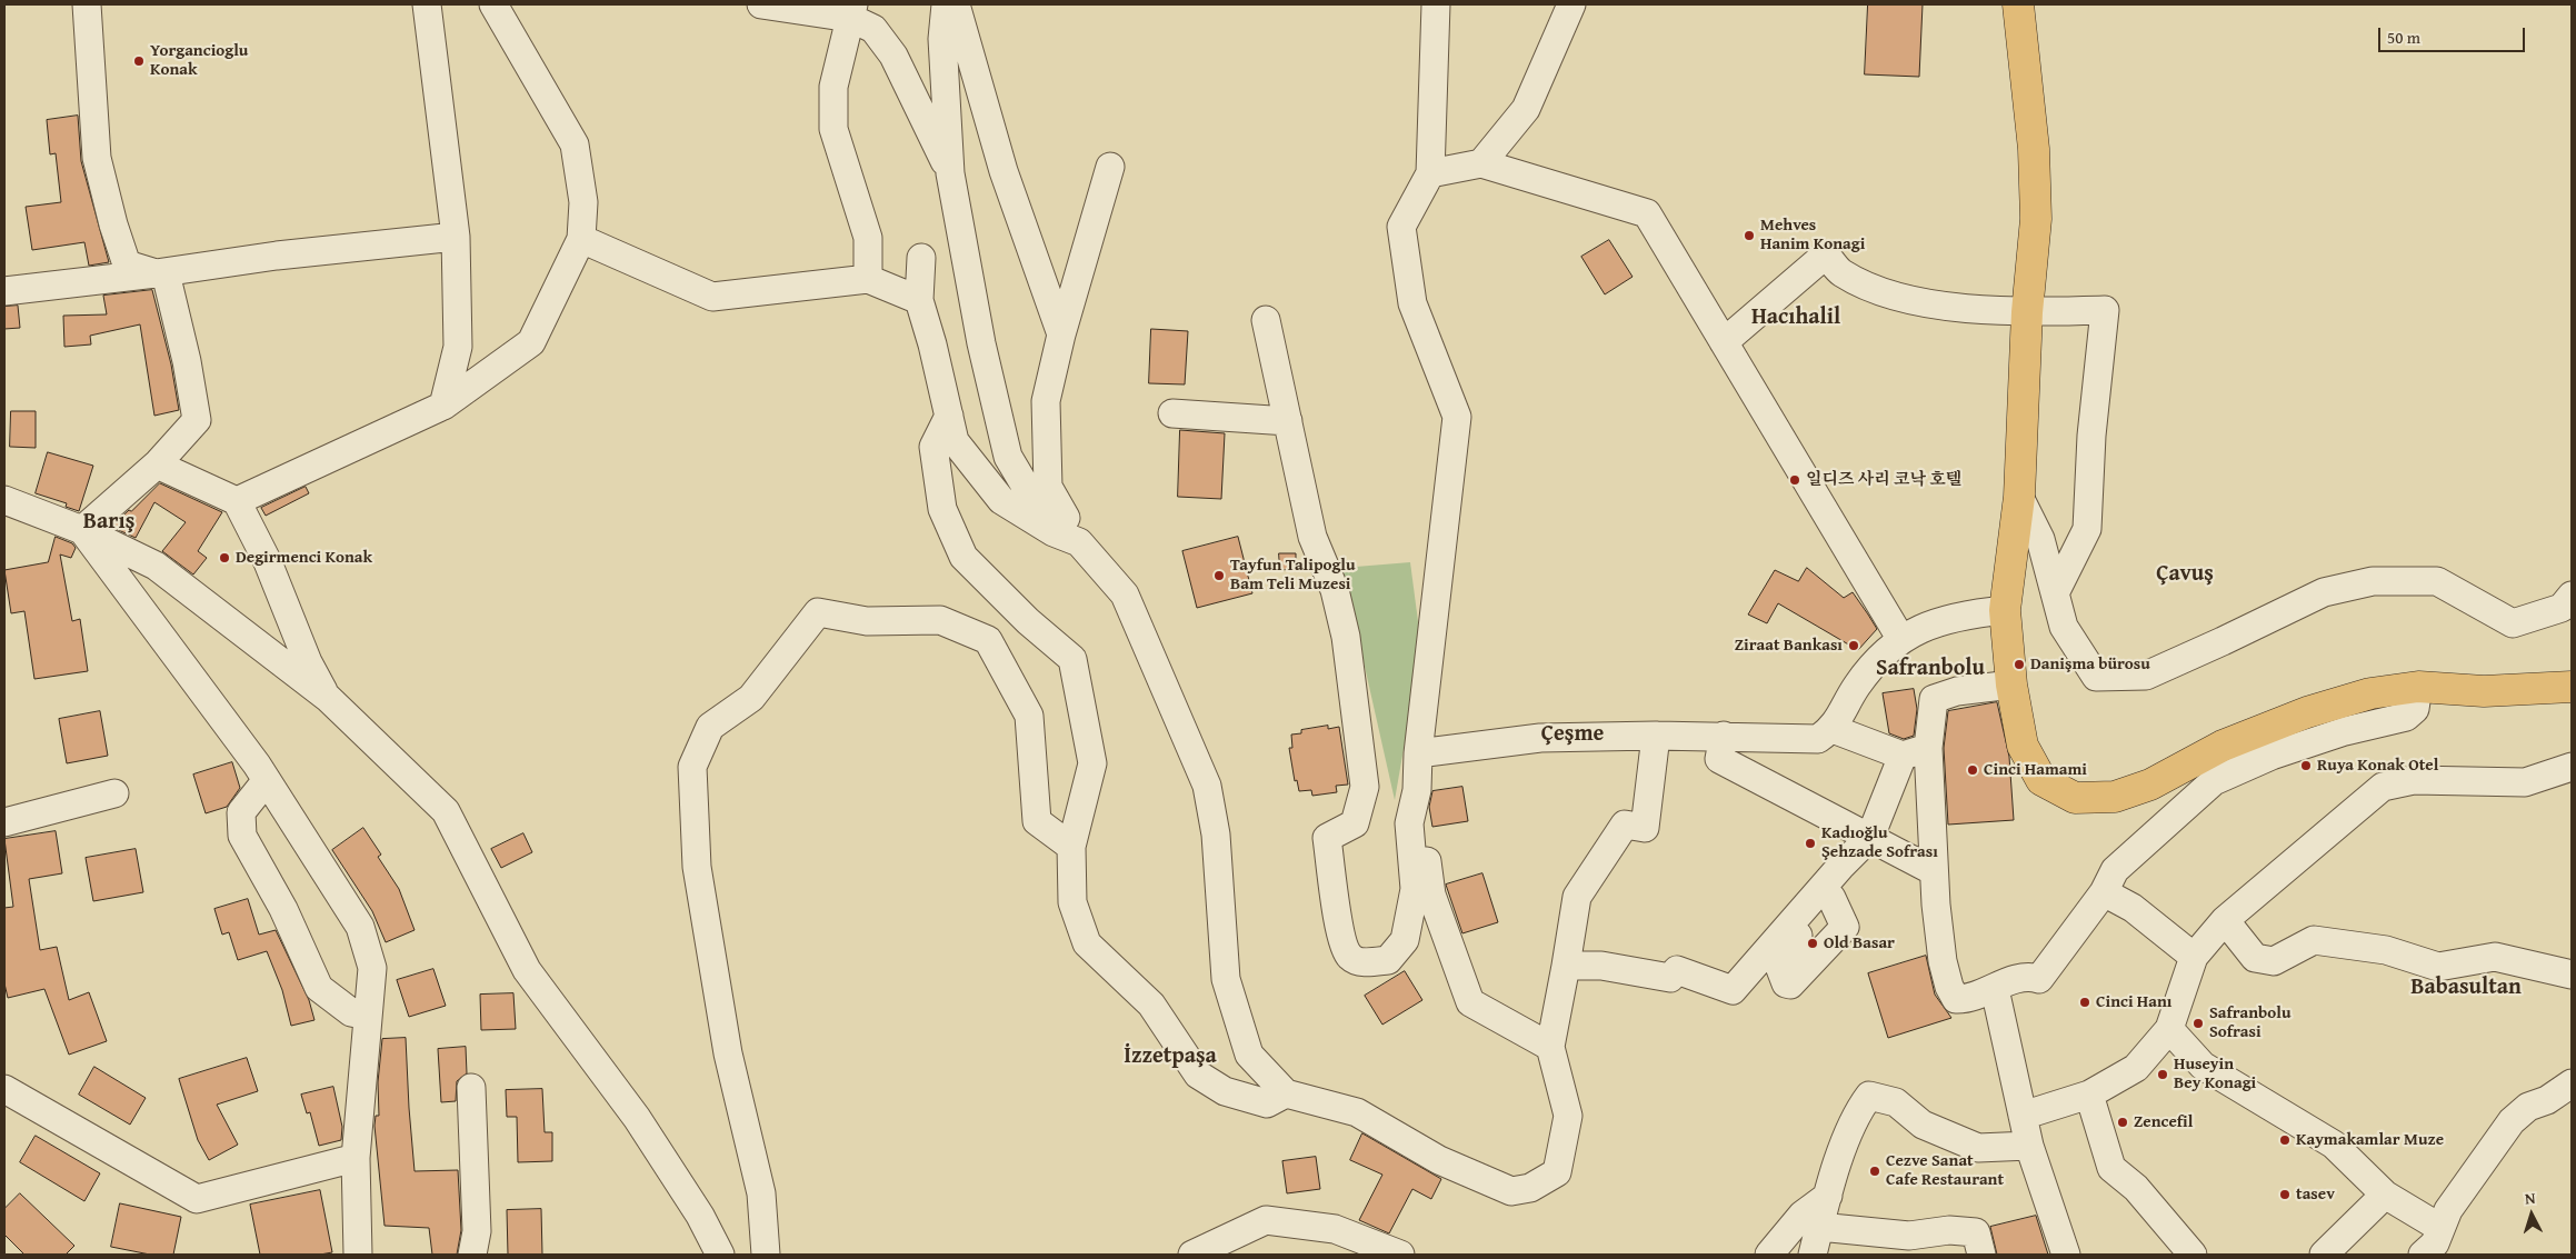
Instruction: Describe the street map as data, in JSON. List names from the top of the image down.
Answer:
{
  "districts": [
    "Hacıhalil",
    "Barış",
    "Çavuş",
    "Safranbolu",
    "Çeşme",
    "Babasultan",
    "İzzetpaşa"
  ],
  "places": [
    "Yorgancioglu Konak",
    "Mehves Hanim Konagi",
    "일디즈 사리 코낙 호텔",
    "Degirmenci Konak",
    "Tayfun Talipoglu Bam Teli Muzesi",
    "Ziraat Bankası",
    "Danişma bürosu",
    "Ruya Konak Otel",
    "Cinci Hamami",
    "Kadıoğlu Şehzade Sofrası",
    "Old Basar",
    "Cinci Hanı",
    "Safranbolu Sofrasi",
    "Huseyin Bey Konagi",
    "Zencefil",
    "Kaymakamlar Muze",
    "Cezve Sanat Cafe Restaurant",
    "tasev"
  ],
  "scale_bar": "50 m",
  "north": "top"
}
